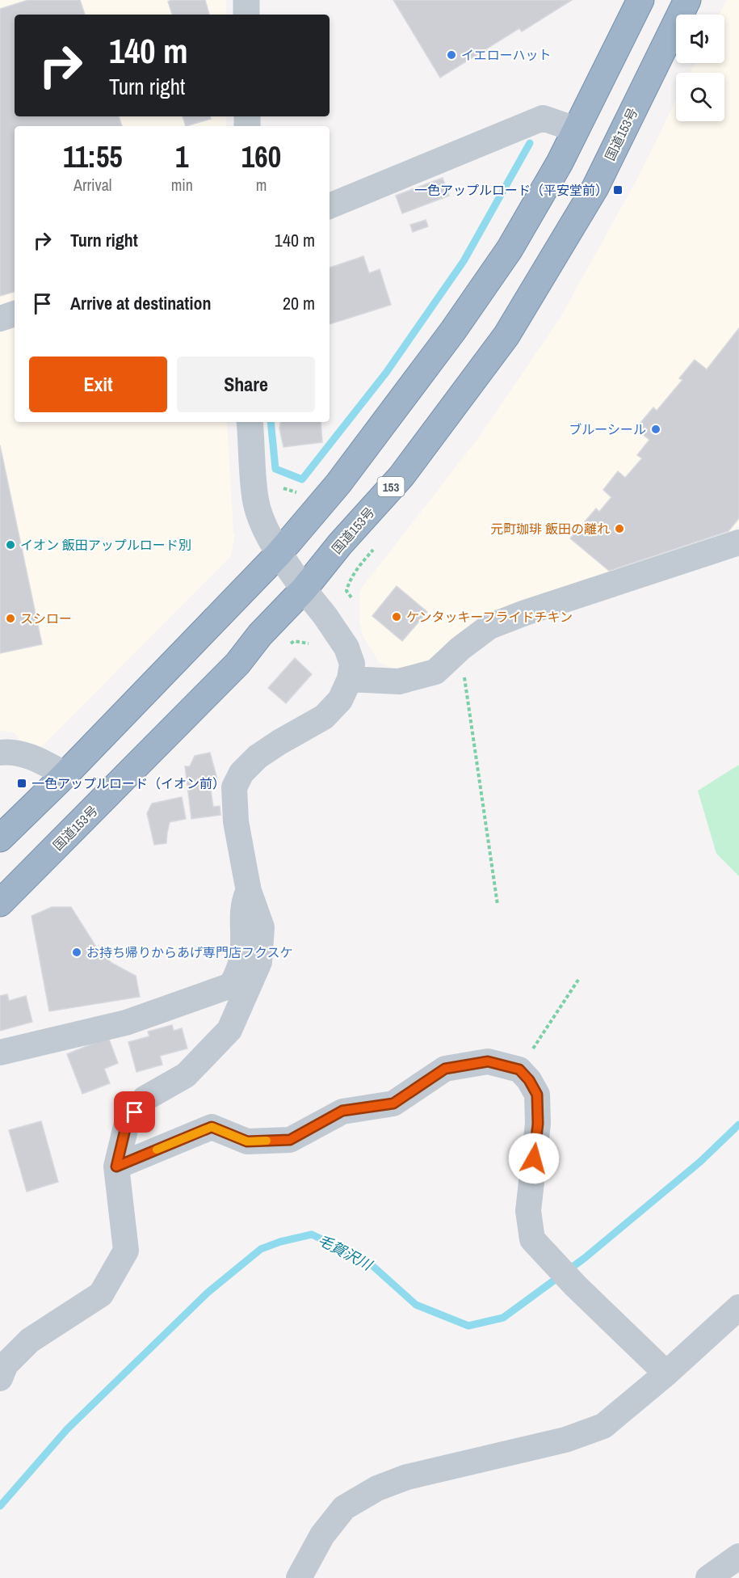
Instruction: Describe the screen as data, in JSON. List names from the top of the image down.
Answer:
{
  "streets": {
    "highway": ["国道153号", "153"]
  },
  "water": ["毛賀沢川"],
  "places": {
    "other": [
      "イエローハット",
      "ブルーシール",
      "元町珈琲 飯田の離れ",
      "イオン 飯田アップルロード別",
      "ケンタッキーフライドチキン",
      "スシロー",
      "お持ち帰りからあげ専門店フクスケ"
    ],
    "transit": ["一色アップルロード（平安堂前）", "一色アップルロード（イオン前）"]
  },
  "page": {
    "turn": ["140 m", "Turn right"],
    "eta": [
      "11:55",
      "Arrival",
      "1",
      "min",
      "160",
      "m"
    ],
    "list": [
      {
        "name": "Turn right",
        "value": "140 m"
      },
      {
        "name": "Arrive at destination",
        "value": "20 m"
      }
    ],
    "buttons": ["Exit", "Share"]
  }
}
